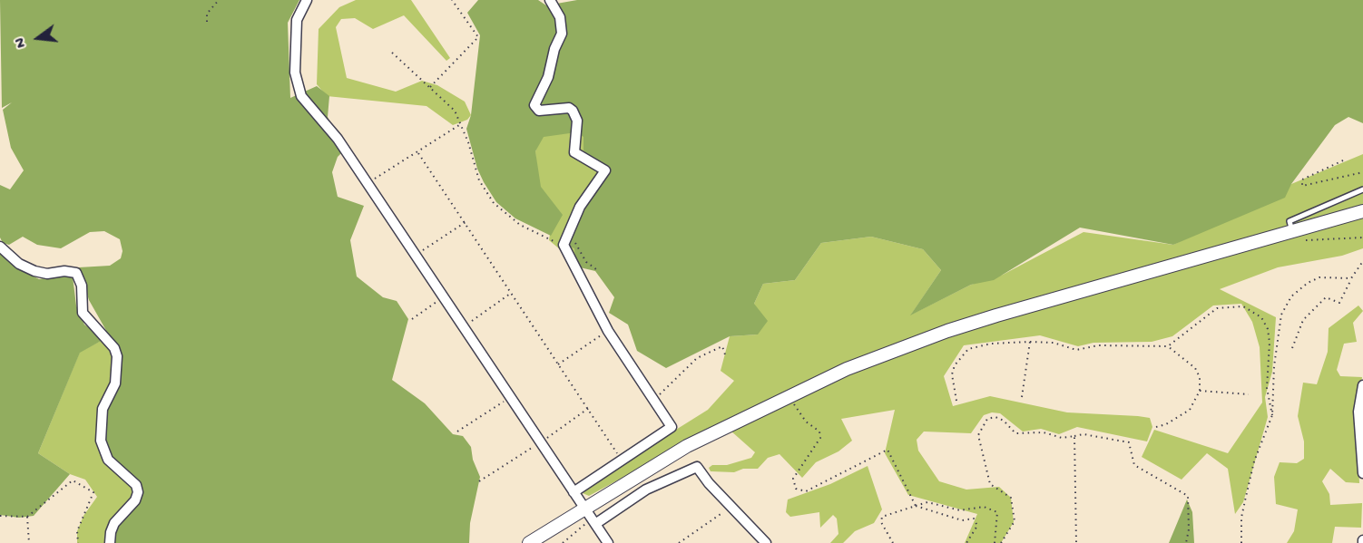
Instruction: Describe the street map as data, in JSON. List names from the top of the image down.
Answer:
{
  "north": "left"
}
